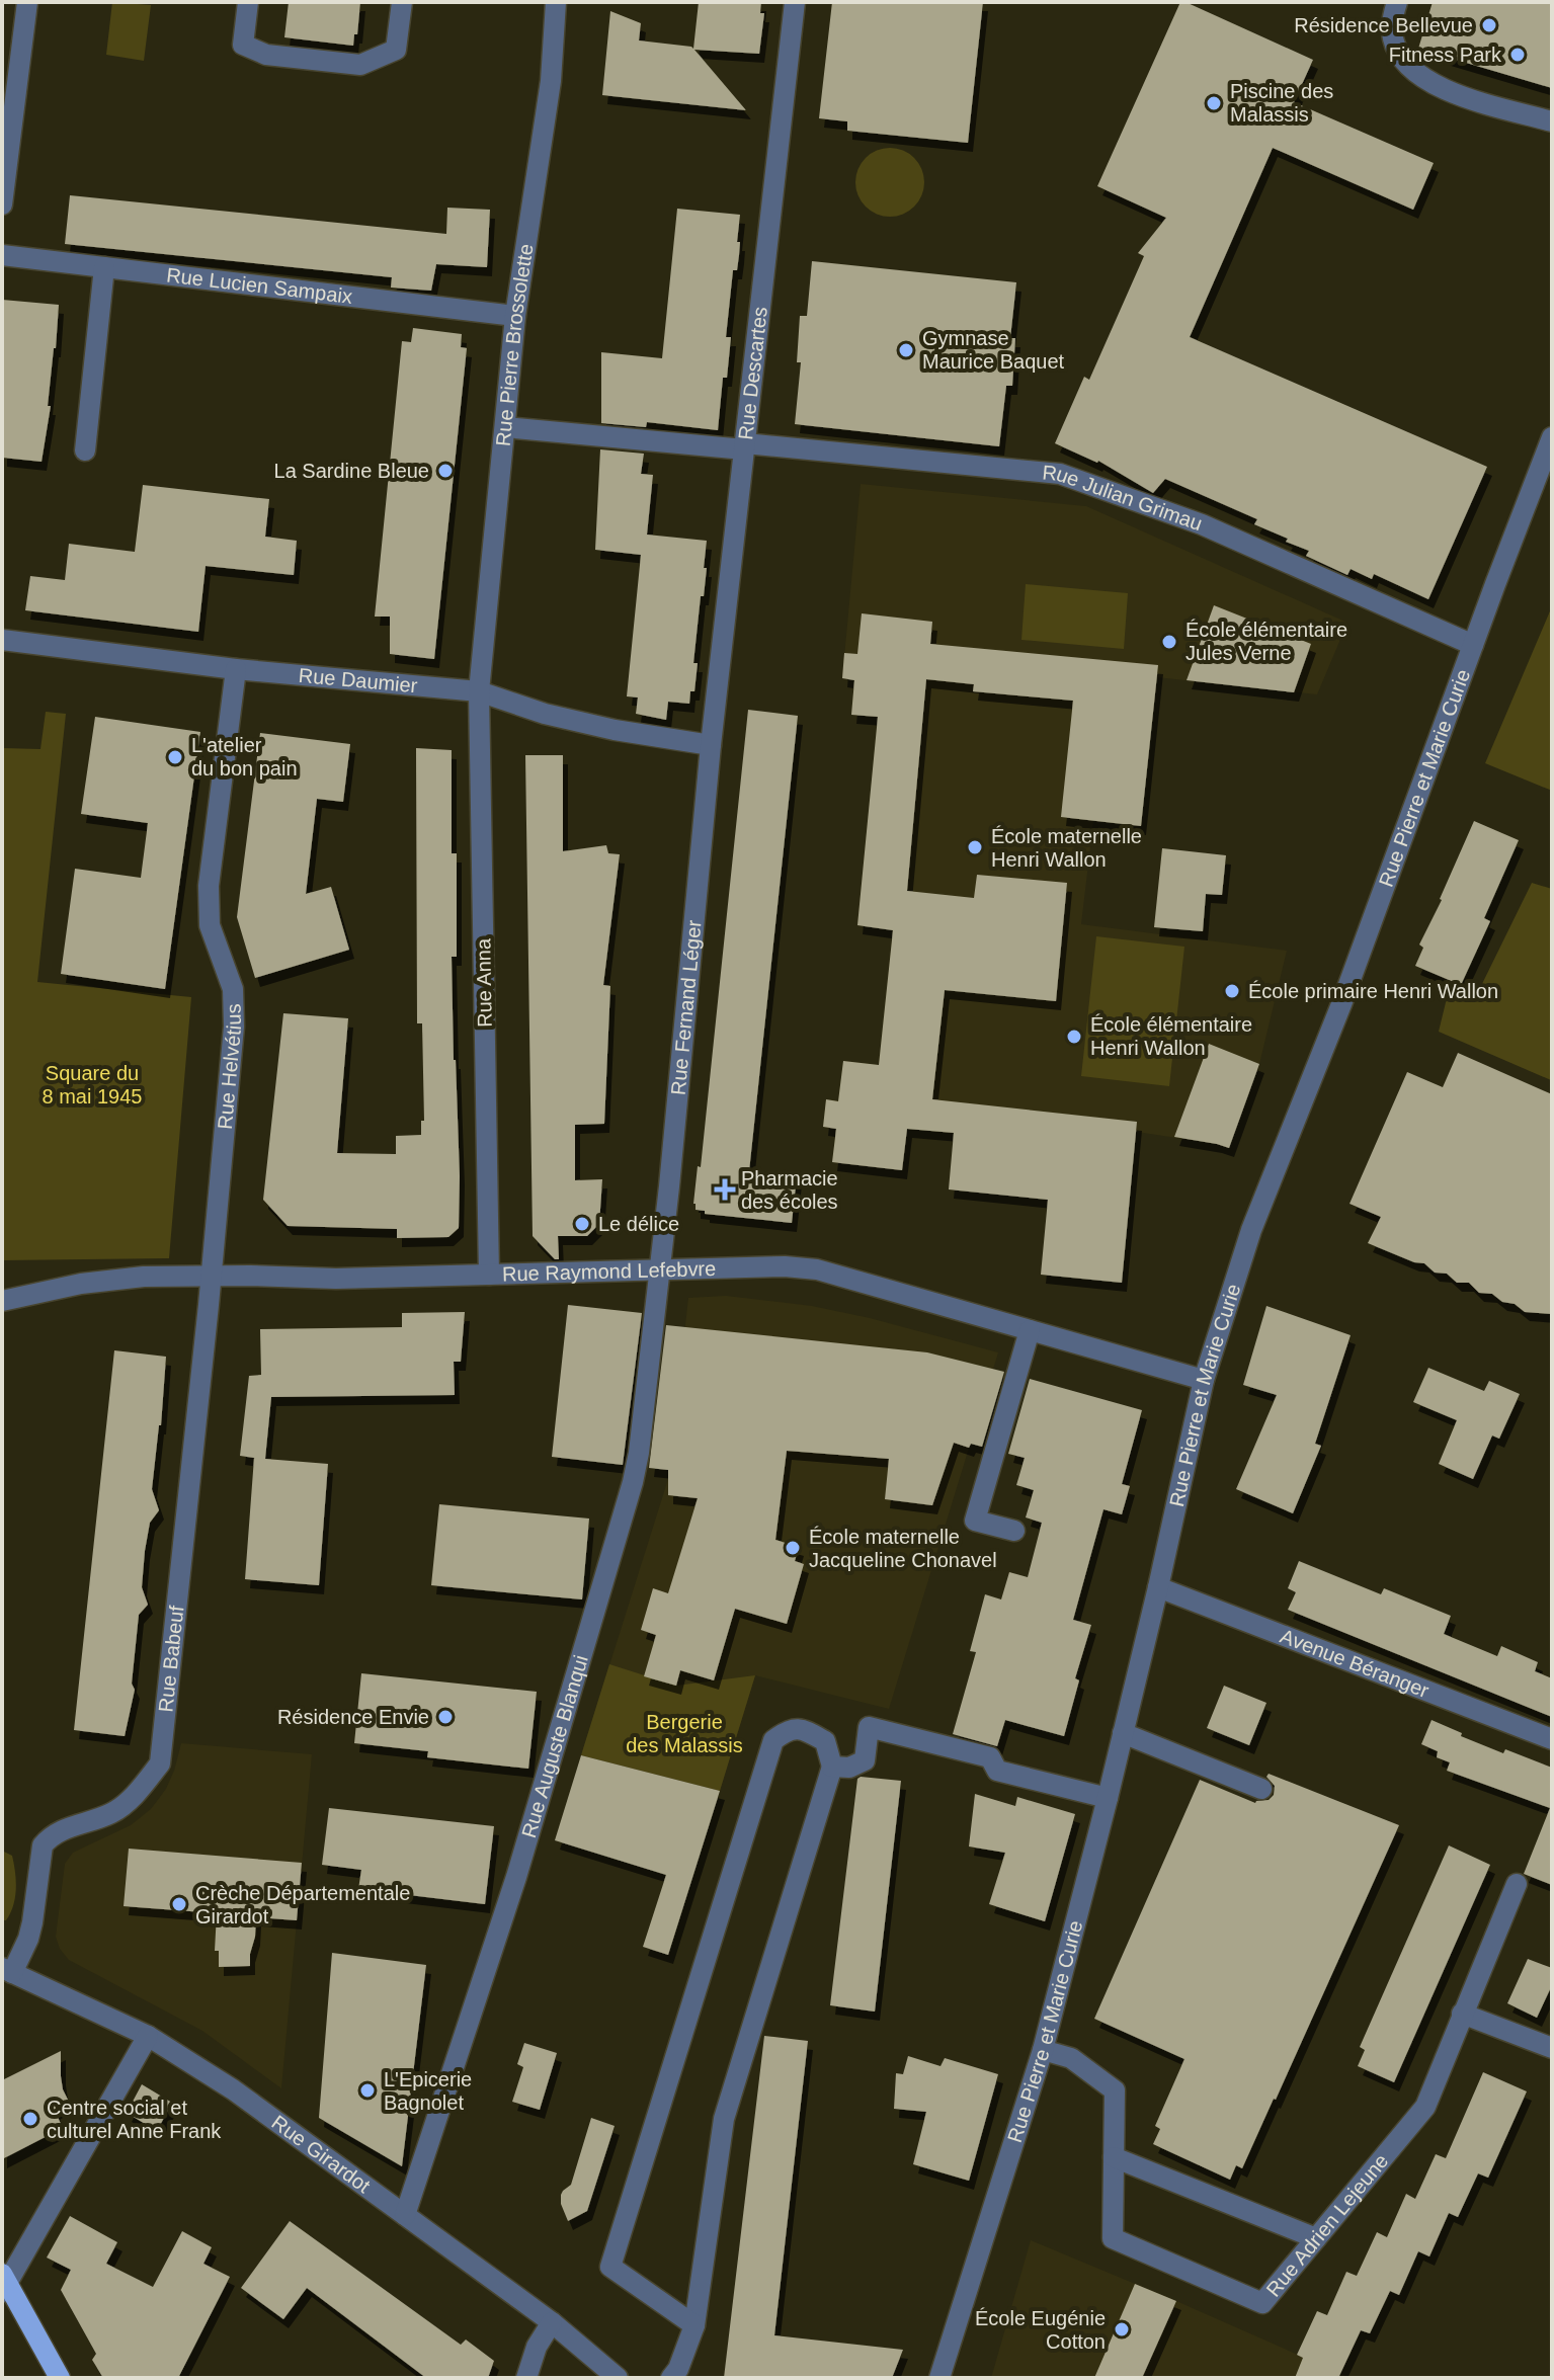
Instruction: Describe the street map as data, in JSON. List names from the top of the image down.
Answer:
{
  "streets": {
    "street": [
      "Rue Lucien Sampaix",
      "Rue Pierre Brossolette",
      "Rue Descartes",
      "Rue Julian Grimau",
      "Rue Daumier",
      "Rue Pierre et Marie Curie",
      "Rue Anna",
      "Rue Fernand Léger",
      "Rue Helvétius",
      "Rue Raymond Lefebvre",
      "Rue Babeuf",
      "Avenue Béranger",
      "Rue Auguste Blanqui",
      "Rue Girardot",
      "Rue Adrien Lejeune"
    ]
  },
  "crossings": [
    ["Rue Lucien Sampaix", "Rue Pierre Brossolette"],
    ["Rue Pierre Brossolette", "Rue Julian Grimau"],
    ["Rue Pierre Brossolette", "Rue Daumier"],
    ["Rue Pierre Brossolette", "Rue Anna"],
    ["Rue Descartes", "Rue Julian Grimau"],
    ["Rue Descartes", "Rue Daumier"],
    ["Rue Descartes", "Rue Fernand Léger"],
    ["Rue Julian Grimau", "Rue Pierre et Marie Curie"],
    ["Rue Daumier", "Rue Anna"],
    ["Rue Daumier", "Rue Fernand Léger"],
    ["Rue Daumier", "Rue Helvétius"],
    ["Rue Pierre et Marie Curie", "Rue Raymond Lefebvre"],
    ["Rue Pierre et Marie Curie", "Avenue Béranger"],
    ["Rue Pierre et Marie Curie", "Rue Adrien Lejeune"],
    ["Rue Anna", "Rue Raymond Lefebvre"],
    ["Rue Fernand Léger", "Rue Raymond Lefebvre"],
    ["Rue Fernand Léger", "Rue Auguste Blanqui"],
    ["Rue Helvétius", "Rue Raymond Lefebvre"],
    ["Rue Helvétius", "Rue Babeuf"],
    ["Rue Raymond Lefebvre", "Rue Babeuf"],
    ["Rue Raymond Lefebvre", "Rue Auguste Blanqui"],
    ["Rue Babeuf", "Rue Girardot"],
    ["Rue Auguste Blanqui", "Rue Girardot"]
  ],
  "parks": ["Square du 8 mai 1945", "Bergerie des Malassis"],
  "places": {
    "other": [
      "Résidence Bellevue",
      "Fitness Park",
      "Piscine des Malassis",
      "Gymnase Maurice Baquet",
      "La Sardine Bleue",
      "École élémentaire Jules Verne",
      "L'atelier du bon pain",
      "École maternelle Henri Wallon",
      "École primaire Henri Wallon",
      "École élémentaire Henri Wallon",
      "Le délice",
      "École maternelle Jacqueline Chonavel",
      "Résidence Envie",
      "Crèche Départementale Girardot",
      "L'Epicerie Bagnolet",
      "Centre social et culturel Anne Frank",
      "École Eugénie Cotton"
    ],
    "health": ["Pharmacie des écoles"]
  }
}
